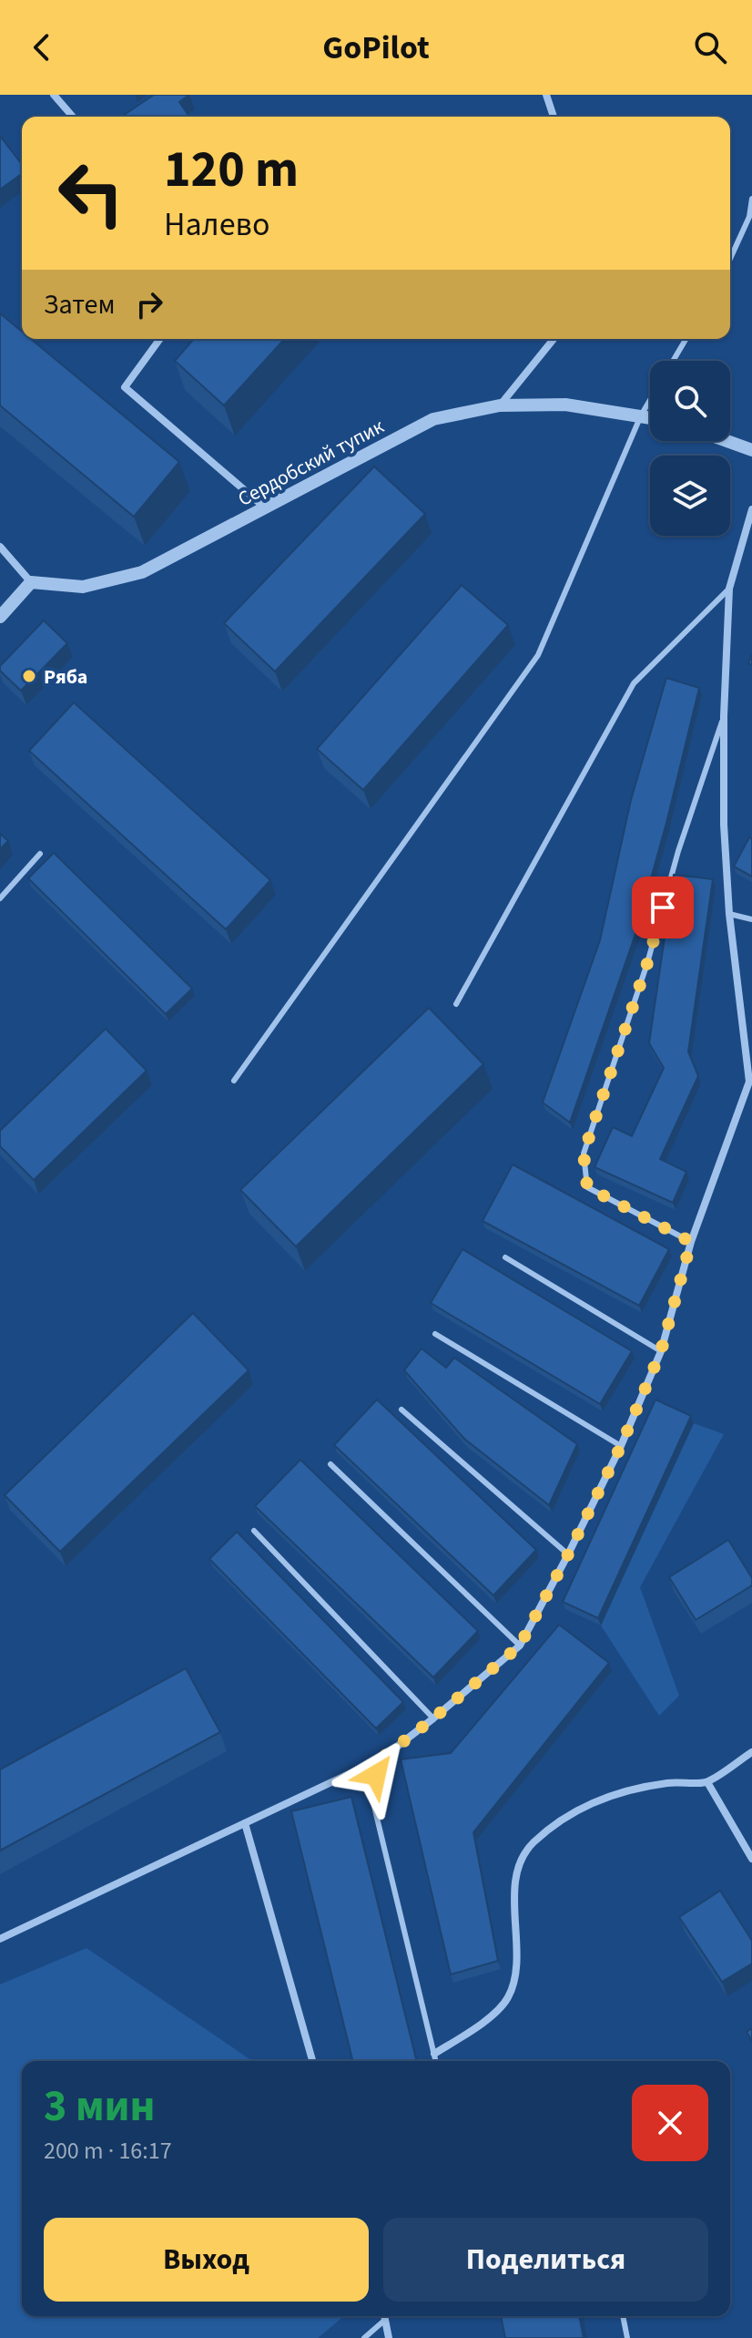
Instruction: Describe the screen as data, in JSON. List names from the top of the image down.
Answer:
{
  "streets": {
    "street": ["Сердобский тупик"]
  },
  "places": ["Ряба"],
  "page": {
    "header": "GoPilot",
    "turn": ["120 m", "Налево"],
    "then": "Затем",
    "heading": ["3 мин", "200 m · 16:17"],
    "buttons": ["Выход", "Поделиться"]
  }
}
